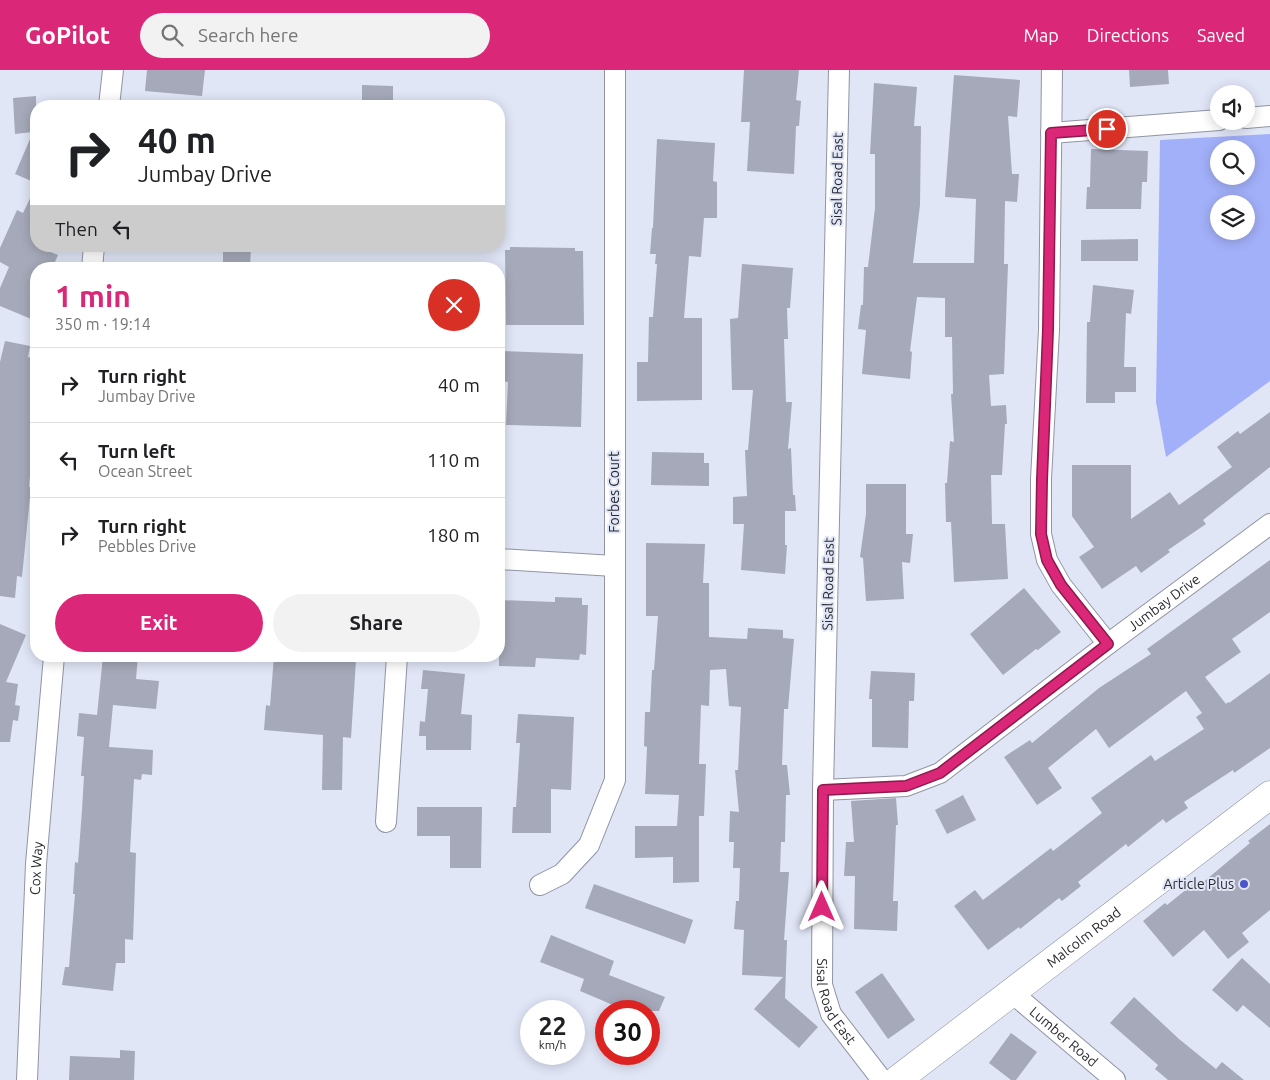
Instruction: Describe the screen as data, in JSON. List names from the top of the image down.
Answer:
{
  "streets": {
    "street": [
      "Sisal Road East",
      "Forbes Court",
      "Jumbay Drive",
      "Cox Way",
      "Malcolm Road",
      "Lumber Road"
    ]
  },
  "crossings": [
    ["Sisal Road East", "Jumbay Drive"],
    ["Malcolm Road", "Lumber Road"]
  ],
  "places": ["Article Plus"],
  "page": {
    "header": "GoPilot",
    "search": "Search here",
    "nav": ["Map", "Directions", "Saved"],
    "turn": ["40 m", "Jumbay Drive"],
    "then": "Then",
    "heading": ["1 min", "350 m · 19:14"],
    "list": [
      {
        "name": "Turn right",
        "note": "Jumbay Drive",
        "value": "40 m"
      },
      {
        "name": "Turn left",
        "note": "Ocean Street",
        "value": "110 m"
      },
      {
        "name": "Turn right",
        "note": "Pebbles Drive",
        "value": "180 m"
      }
    ],
    "buttons": ["Exit", "Share"],
    "speed": "22 km/h",
    "limit": "30"
  }
}
